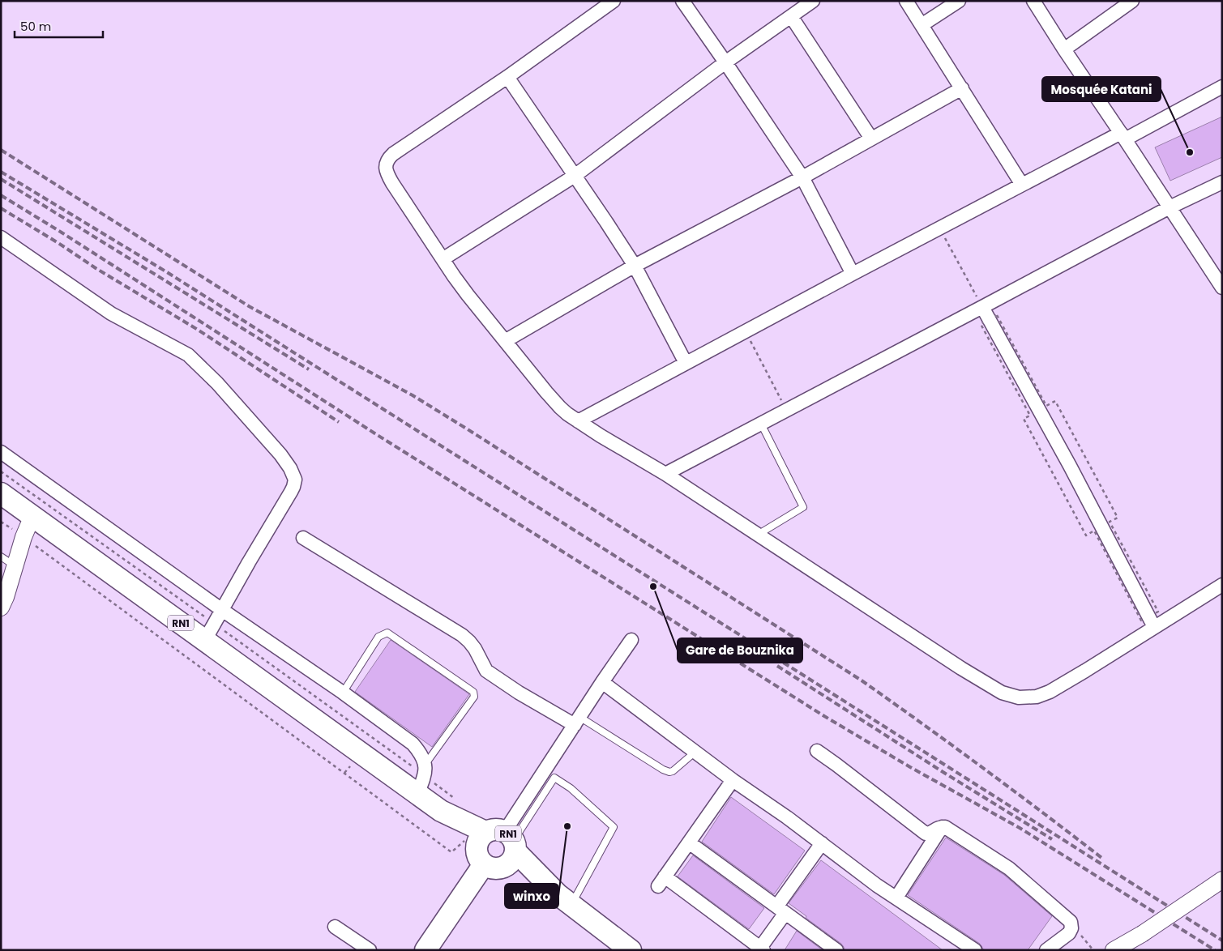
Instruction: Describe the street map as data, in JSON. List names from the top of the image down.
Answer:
{
  "streets": {
    "main road": ["RN1"]
  },
  "places": ["Mosquée Katani", "Gare de Bouznika", "winxo"],
  "scale_bar": "50 m"
}
